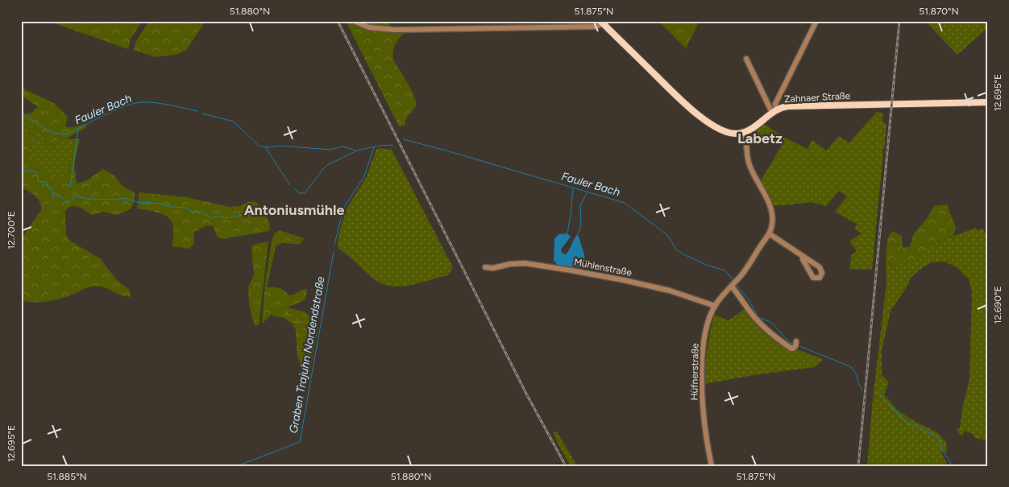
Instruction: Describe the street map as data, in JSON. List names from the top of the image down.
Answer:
{
  "streets": {
    "main road": ["Zahnaer Straße"],
    "street": ["Mühlenstraße", "Hüfnerstraße"]
  },
  "crossings": [
    ["Zahnaer Straße", "Hüfnerstraße"],
    ["Mühlenstraße", "Hüfnerstraße"]
  ],
  "districts": ["Labetz", "Antoniusmühle"],
  "water": ["Fauler Bach", "Graben Trajuhn Nordendstraße"],
  "coordinates": [
    "51.880°N",
    "51.875°N",
    "51.870°N",
    "12.695°E",
    "12.700°E",
    "12.690°E",
    "51.885°N"
  ]
}
